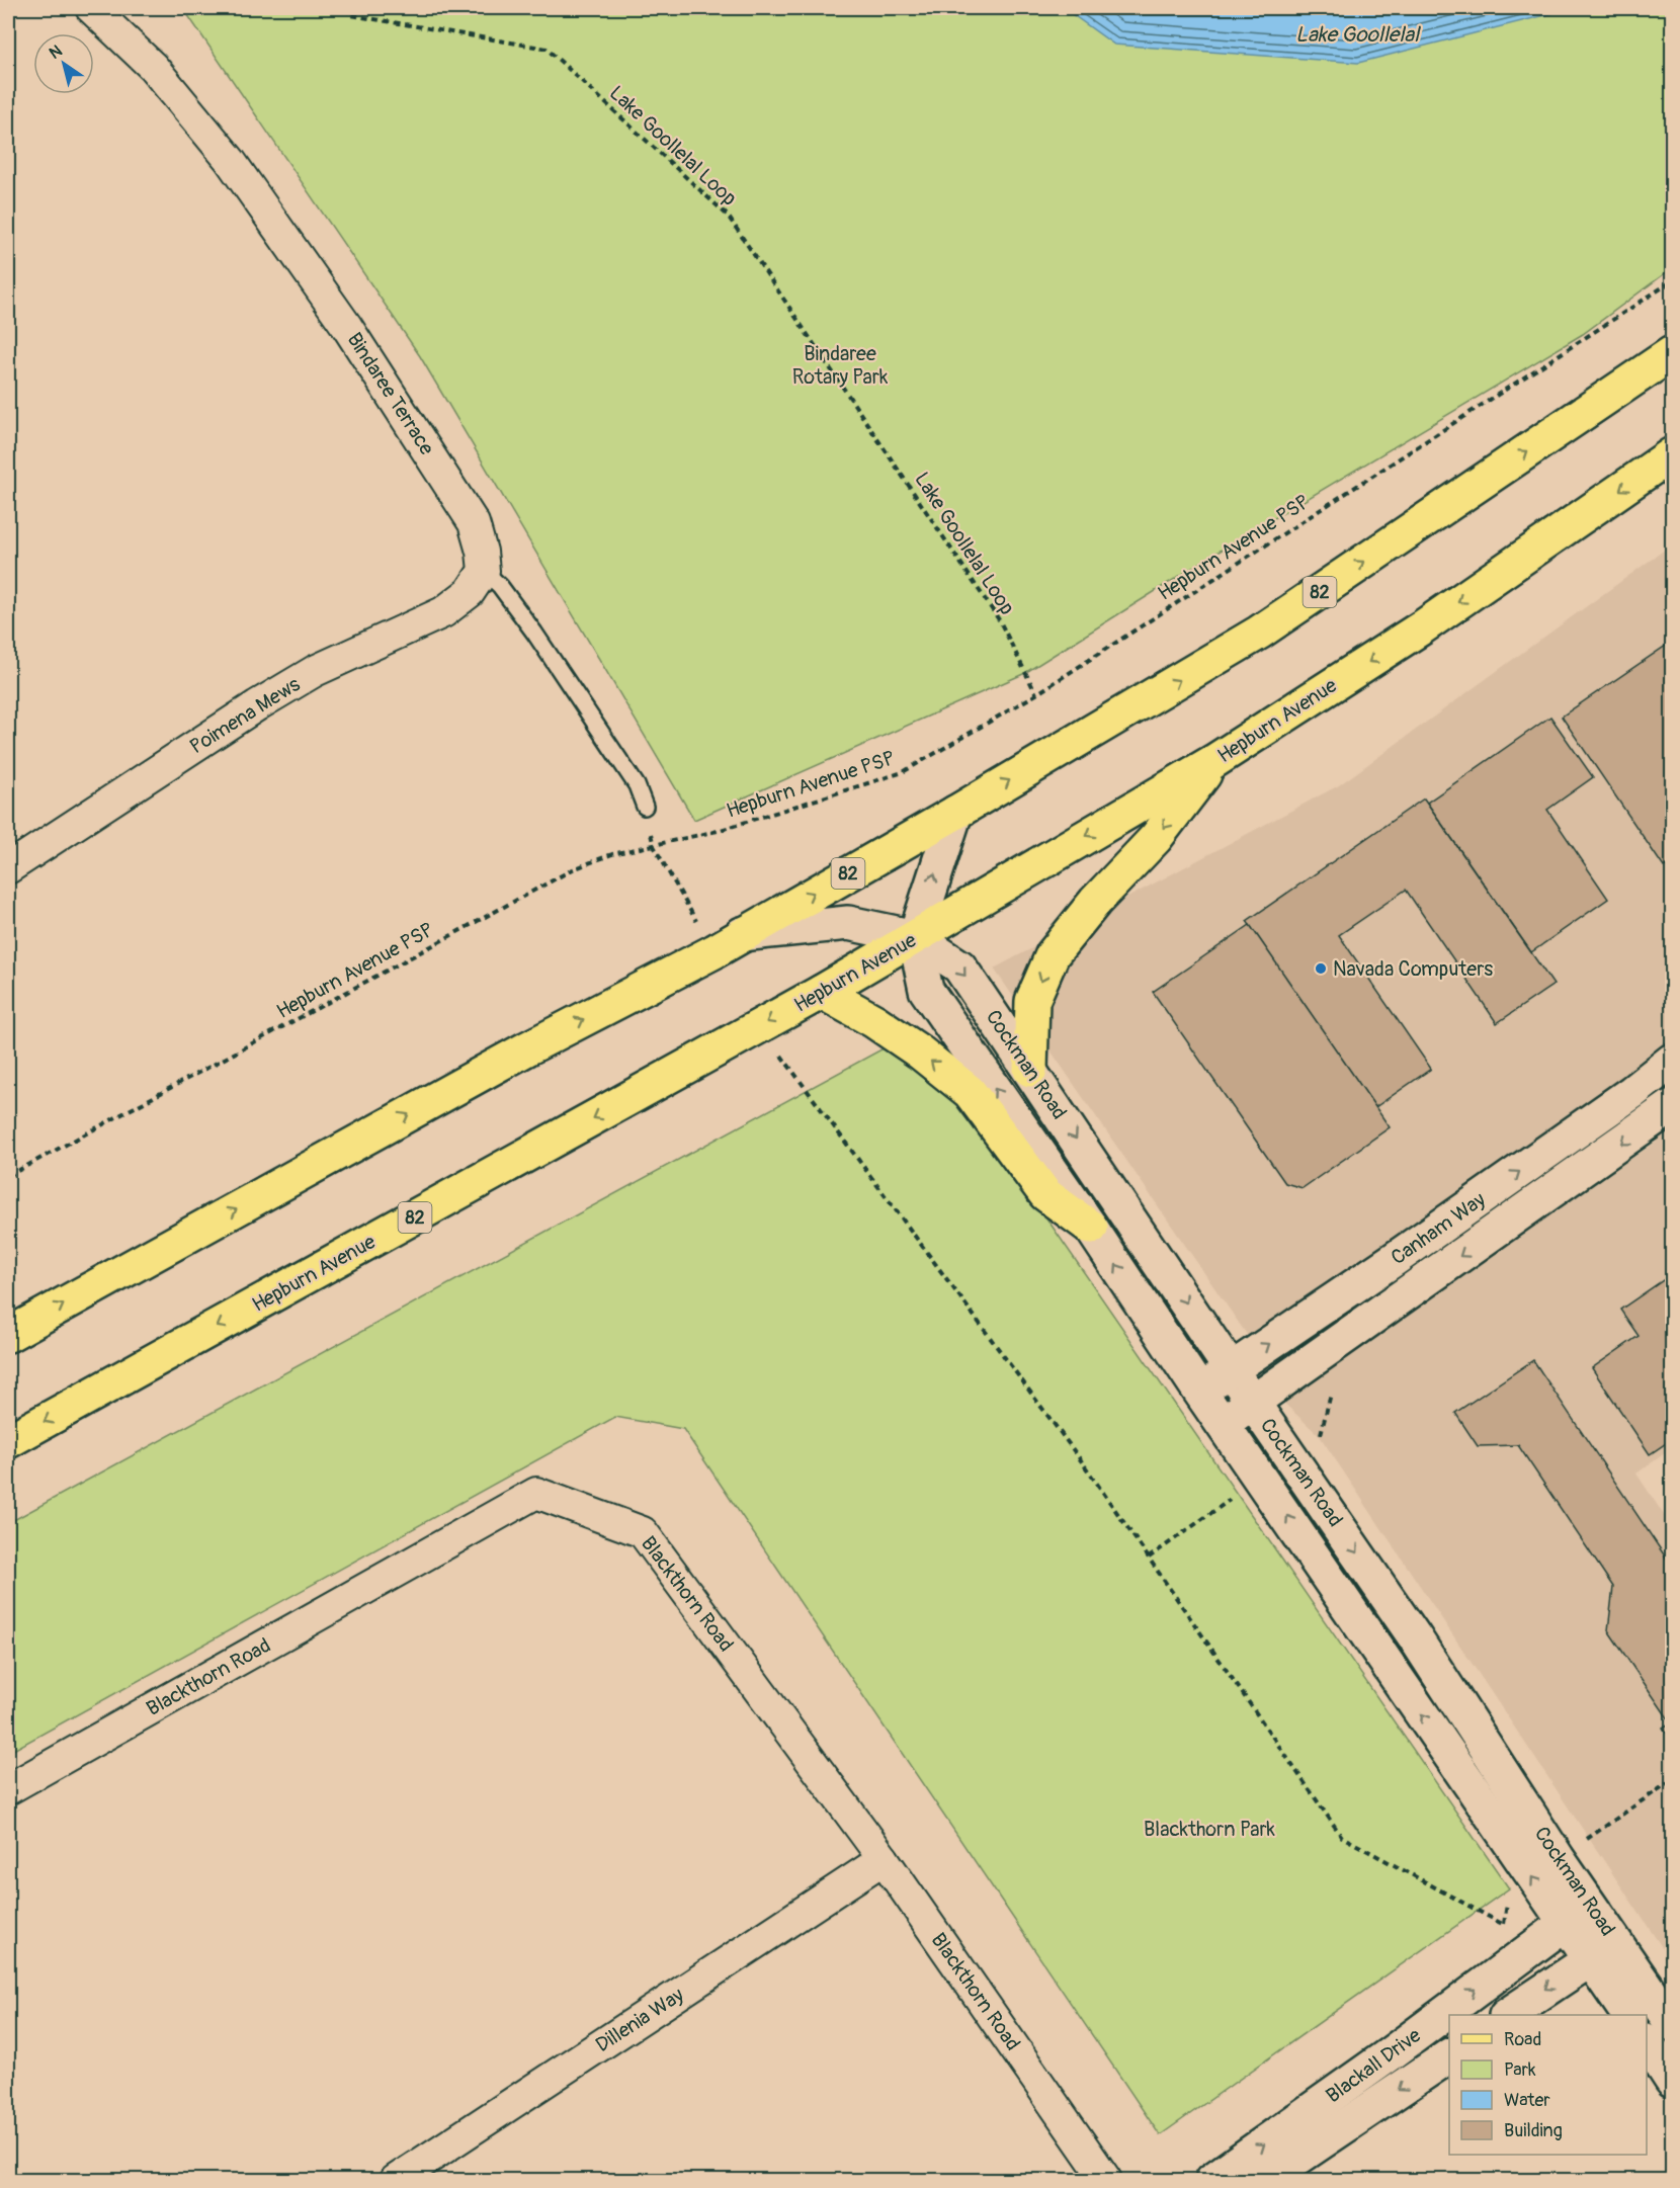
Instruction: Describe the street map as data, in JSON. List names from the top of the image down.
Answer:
{
  "streets": {
    "main road": [
      "82",
      "Hepburn Avenue",
      "Cockman Road",
      "Canham Way",
      "Blackall Drive"
    ],
    "street": [
      "Bindaree Terrace",
      "Poimena Mews",
      "Blackthorn Road",
      "Dillenia Way"
    ],
    "path": ["Lake Goollelal Loop", "Hepburn Avenue PSP"]
  },
  "crossings": [
    ["Lake Goollelal Loop", "Hepburn Avenue PSP"],
    ["Bindaree Terrace", "Poimena Mews"],
    ["82", "Cockman Road"],
    ["Hepburn Avenue", "Cockman Road"],
    ["Cockman Road", "Canham Way"],
    ["Cockman Road", "Blackall Drive"],
    ["Blackthorn Road", "Dillenia Way"]
  ],
  "water": ["Lake Goollelal"],
  "parks": ["Bindaree Rotary Park", "Blackthorn Park"],
  "places": ["Navada Computers"],
  "legend": [
    "Road",
    "Park",
    "Water",
    "Building"
  ],
  "north": "top left"
}
